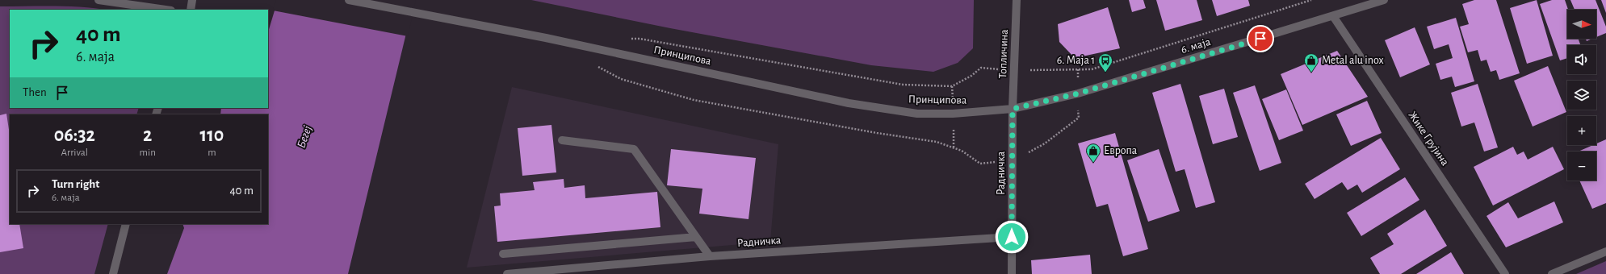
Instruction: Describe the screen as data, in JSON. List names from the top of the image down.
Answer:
{
  "streets": {
    "street": [
      "6. маја",
      "Топличина",
      "Принципова",
      "Жике Грујина",
      "Радничка"
    ]
  },
  "crossings": [
    ["6. маја", "Топличина"],
    ["6. маја", "Принципова"],
    ["6. маја", "Жике Грујина"],
    ["6. маја", "Радничка"],
    ["Топличина", "Принципова"],
    ["Топличина", "Радничка"],
    ["Принципова", "Радничка"]
  ],
  "water": ["Бегеј"],
  "places": {
    "bus stop": ["6. Маја 1"],
    "shop": ["Metal alu inox", "Европа"]
  },
  "north": "right",
  "page": {
    "map_buttons": ["+", "−"],
    "turn": ["40 m", "6. маја"],
    "then": "Then",
    "eta": [
      "06:32",
      "Arrival",
      "2",
      "min",
      "110",
      "m"
    ],
    "list": [
      {
        "name": "Turn right",
        "note": "6. маја",
        "value": "40 m"
      }
    ]
  }
}
